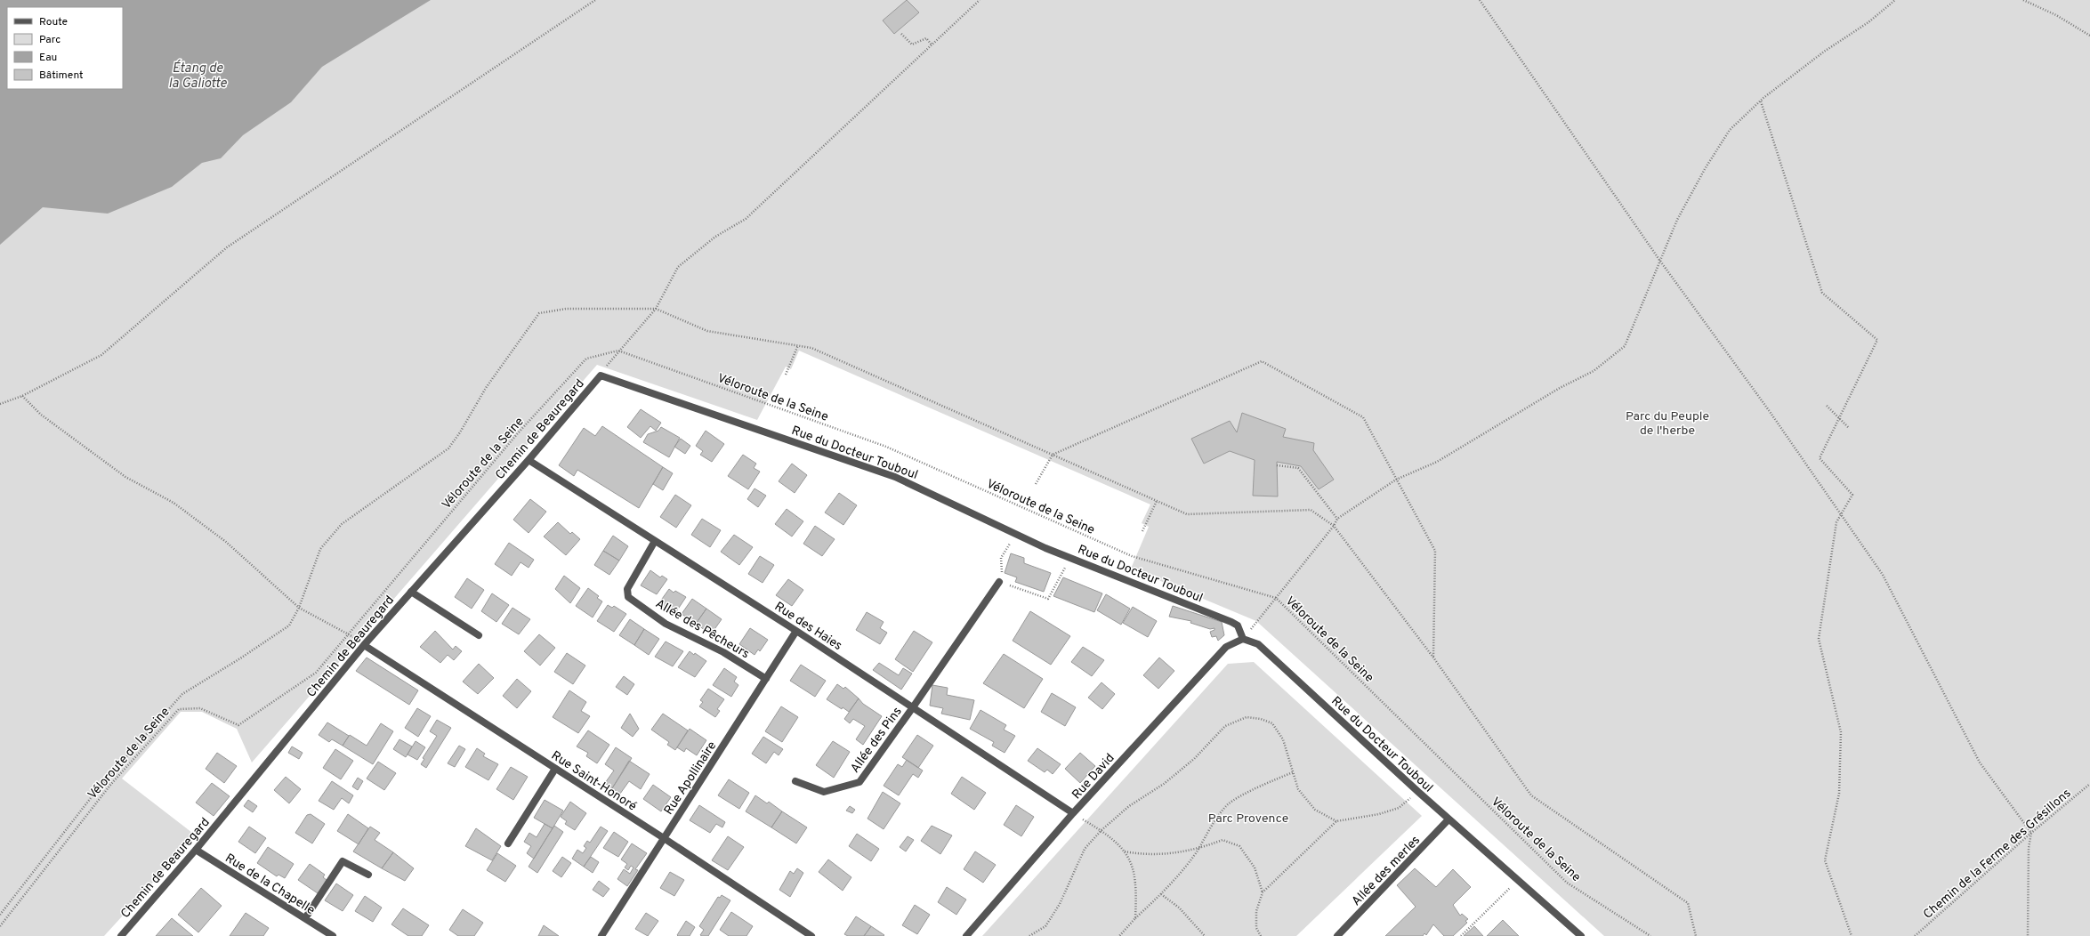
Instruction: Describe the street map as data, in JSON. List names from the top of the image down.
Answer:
{
  "streets": {
    "street": [
      "Chemin de Beauregard",
      "Rue du Docteur Touboul",
      "Rue des Haies",
      "Allée des Pêcheurs",
      "Allée des Pins",
      "Rue David",
      "Rue Apollinaire",
      "Rue Saint-Honoré",
      "Allée des merles",
      "Rue de la Chapelle"
    ],
    "path": ["Véloroute de la Seine", "Chemin de la Ferme des Grésillons"]
  },
  "crossings": [
    ["Chemin de Beauregard", "Rue du Docteur Touboul"],
    ["Chemin de Beauregard", "Rue des Haies"],
    ["Chemin de Beauregard", "Rue Saint-Honoré"],
    ["Chemin de Beauregard", "Rue de la Chapelle"],
    ["Rue du Docteur Touboul", "Rue David"],
    ["Rue du Docteur Touboul", "Allée des merles"],
    ["Rue des Haies", "Allée des Pêcheurs"],
    ["Rue des Haies", "Allée des Pins"],
    ["Rue des Haies", "Rue David"],
    ["Rue des Haies", "Rue Apollinaire"],
    ["Allée des Pêcheurs", "Rue Apollinaire"],
    ["Rue Apollinaire", "Rue Saint-Honoré"]
  ],
  "water": ["Étang de la Galiotte"],
  "parks": ["Parc du Peuple de l'herbe", "Parc Provence"],
  "legend": [
    "Route",
    "Parc",
    "Eau",
    "Bâtiment"
  ]
}
